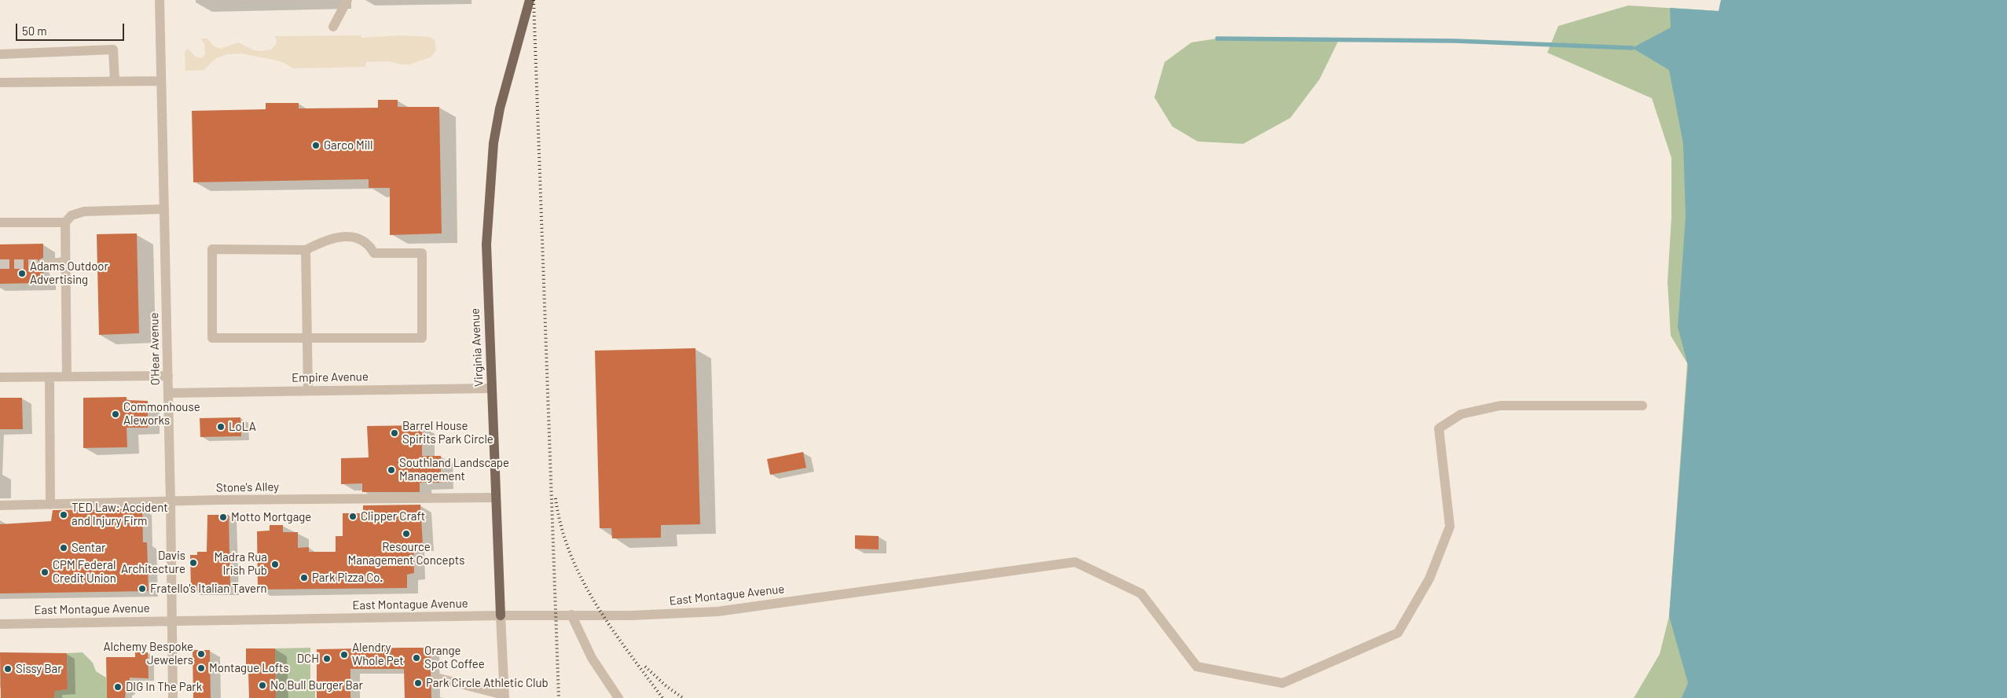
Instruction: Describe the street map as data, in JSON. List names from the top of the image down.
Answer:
{
  "streets": {
    "main road": ["Virginia Avenue"],
    "street": [
      "O'Hear Avenue",
      "Empire Avenue",
      "Stone's Alley",
      "East Montague Avenue"
    ]
  },
  "crossings": [
    ["Virginia Avenue", "Empire Avenue"],
    ["Virginia Avenue", "Stone's Alley"],
    ["Virginia Avenue", "East Montague Avenue"],
    ["O'Hear Avenue", "Empire Avenue"],
    ["O'Hear Avenue", "Stone's Alley"],
    ["O'Hear Avenue", "East Montague Avenue"]
  ],
  "places": [
    "Garco Mill",
    "Adams Outdoor Advertising",
    "Commonhouse Aleworks",
    "LoLA",
    "Barrel House Spirits Park Circle",
    "Southland Landscape Management",
    "TED Law: Accident and Injury Firm",
    "Clipper Craft",
    "Motto Mortgage",
    "Resource Management Concepts",
    "Sentar",
    "Davis Architecture",
    "Madra Rua Irish Pub",
    "CPM Federal Credit Union",
    "Park Pizza Co.",
    "Fratello's Italian Tavern",
    "Alchemy Bespoke Jewelers",
    "Alendry Whole Pet",
    "Orange Spot Coffee",
    "DCH",
    "Montague Lofts",
    "Sissy Bar",
    "Park Circle Athletic Club",
    "No Bull Burger Bar",
    "DIG In The Park"
  ],
  "scale_bar": "50 m"
}
